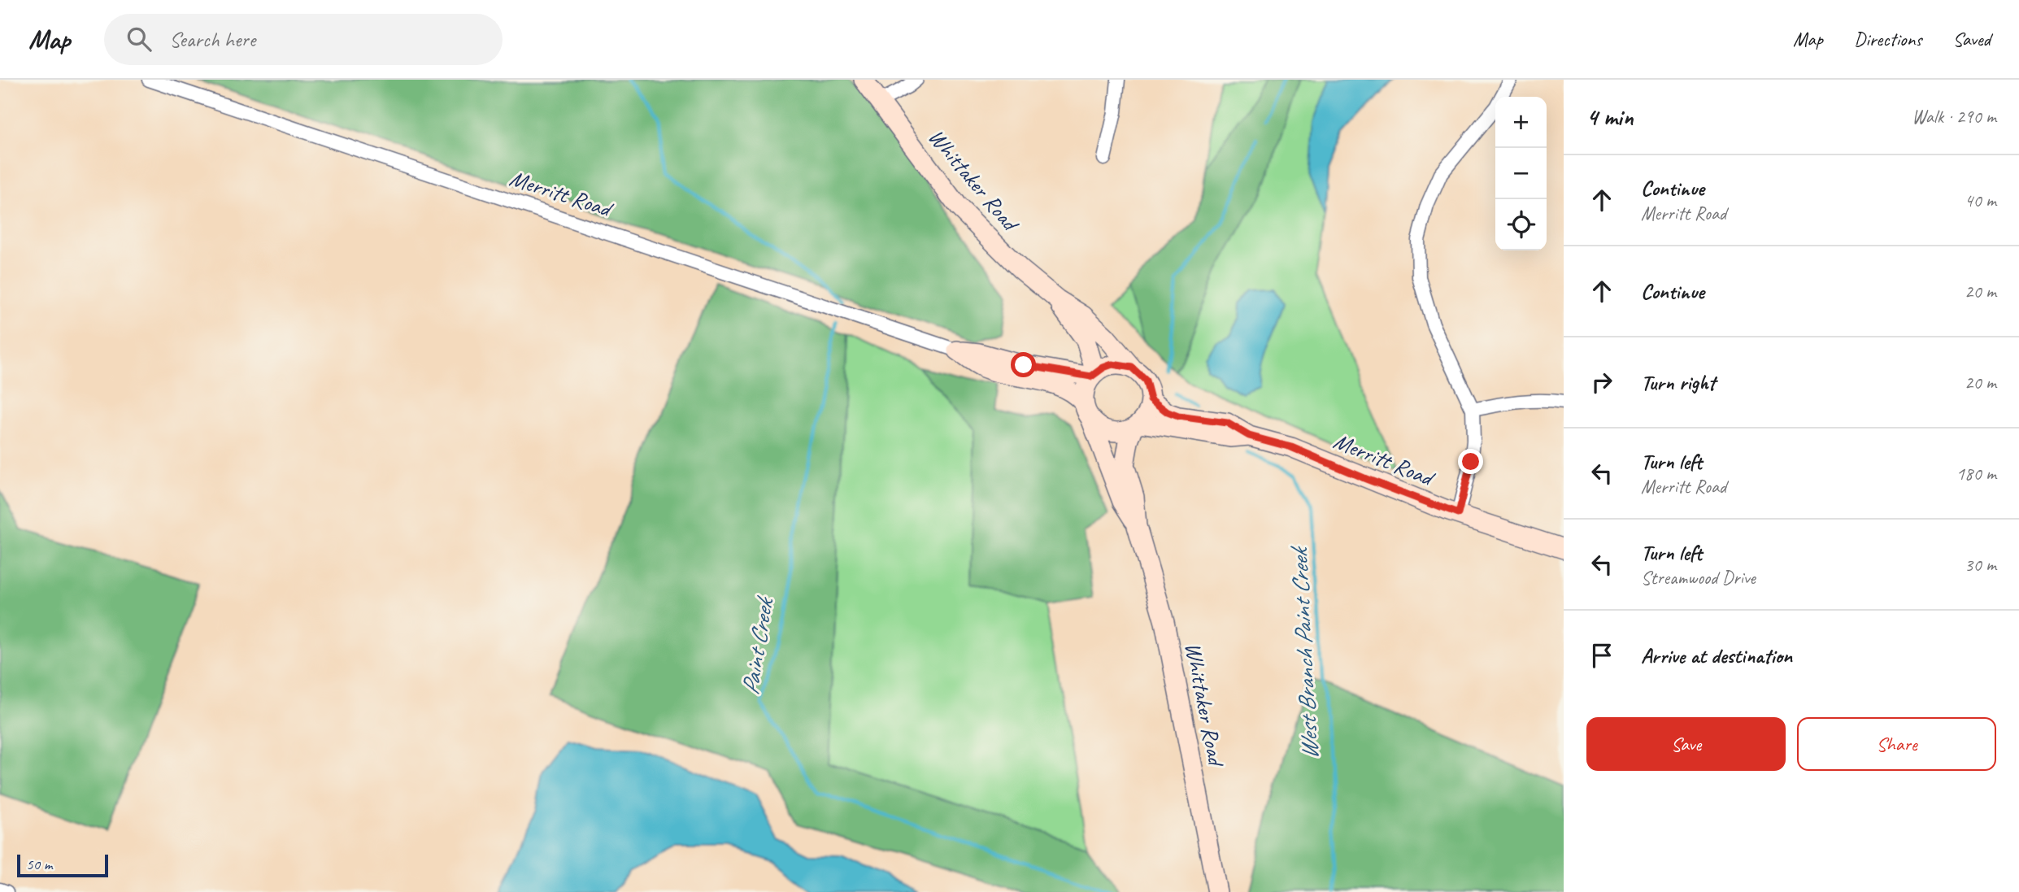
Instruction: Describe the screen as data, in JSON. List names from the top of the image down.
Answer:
{
  "streets": {
    "main road": ["Whittaker Road", "Merritt Road"]
  },
  "crossings": [
    ["Whittaker Road", "Merritt Road"]
  ],
  "water": ["Paint Creek", "West Branch Paint Creek"],
  "scale_bar": "50 m",
  "page": {
    "header": "Map",
    "search": "Search here",
    "nav": ["Map", "Directions", "Saved"],
    "heading": ["4 min", "Walk · 290 m"],
    "map_buttons": ["+", "−"],
    "list": [
      ["Continue", "Merritt Road", "40 m"],
      ["Continue", "20 m"],
      ["Turn right", "20 m"],
      ["Turn left", "Merritt Road", "180 m"],
      ["Turn left", "Streamwood Drive", "30 m"],
      "Arrive at destination"
    ],
    "buttons": ["Save", "Share"],
    "scale": "50 m"
  }
}
